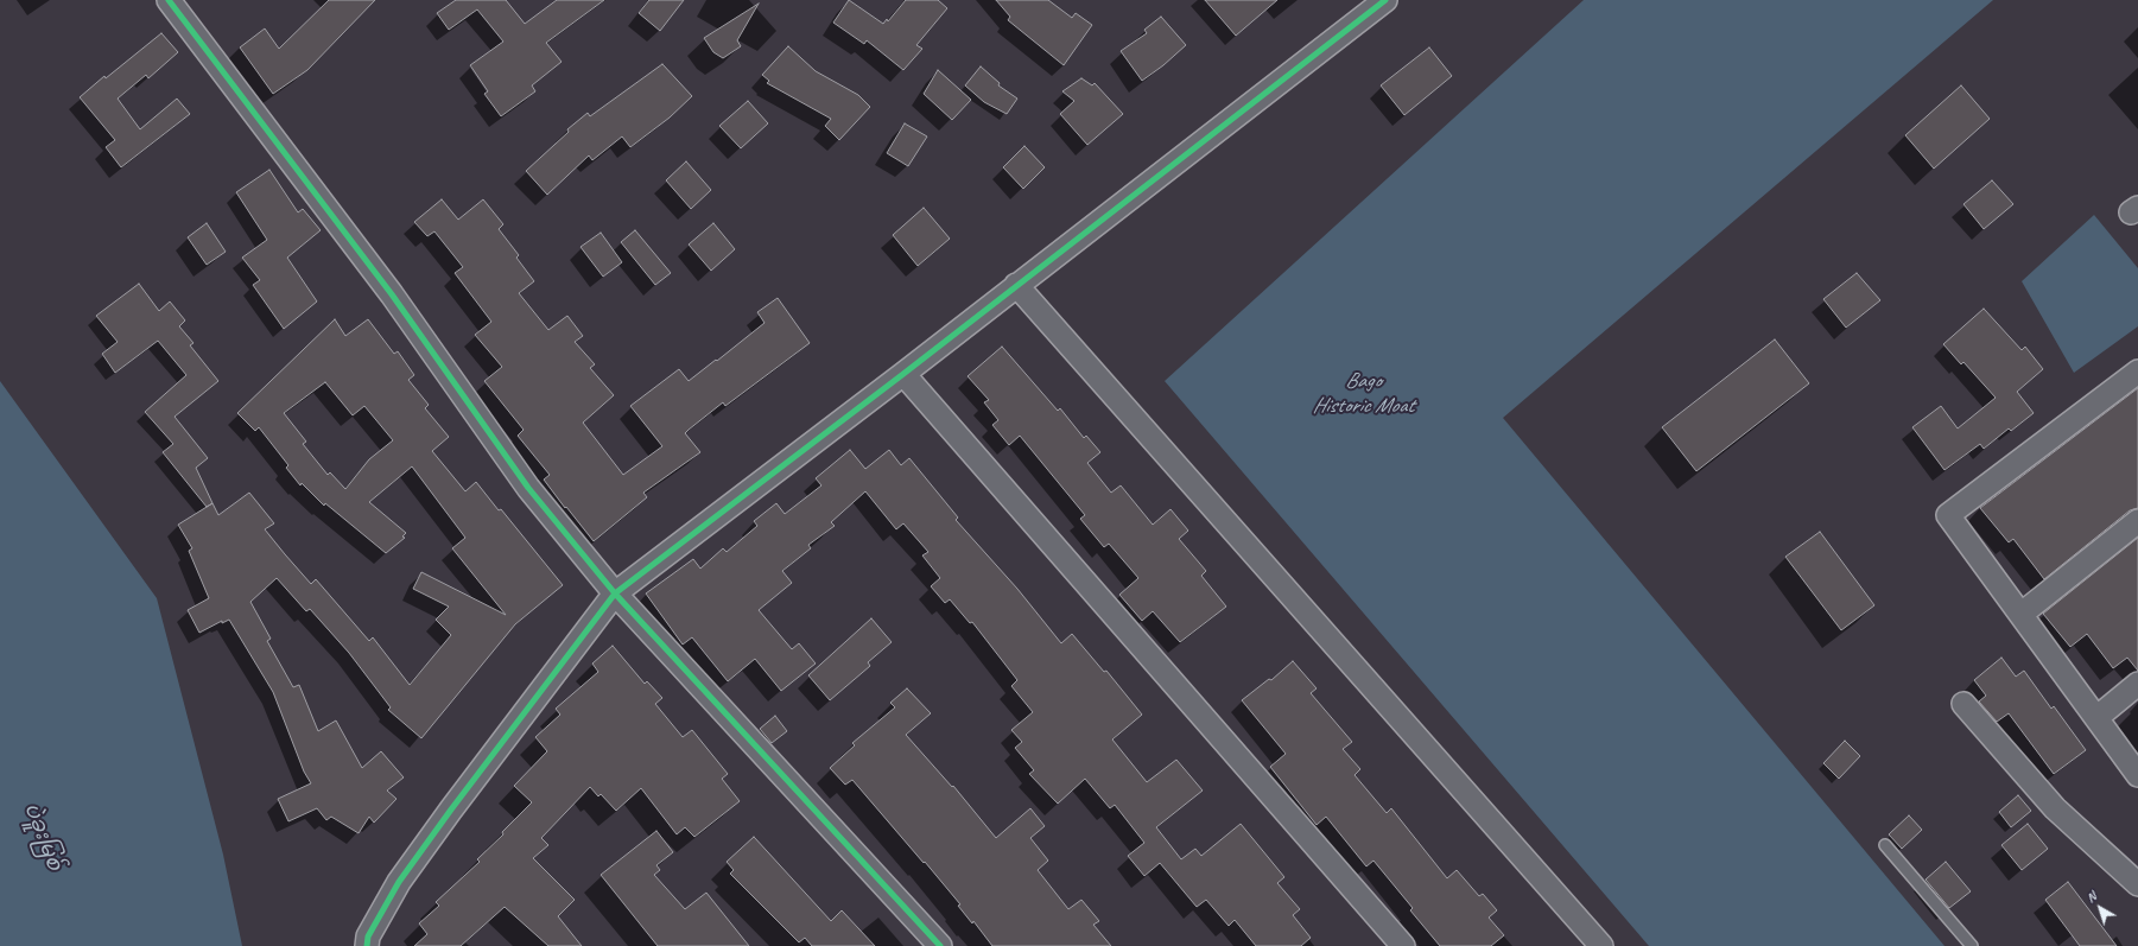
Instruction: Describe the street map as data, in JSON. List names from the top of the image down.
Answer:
{
  "water": ["Bago Historic Moat", "ပဲခူးမြစ်"],
  "north": "top left"
}
